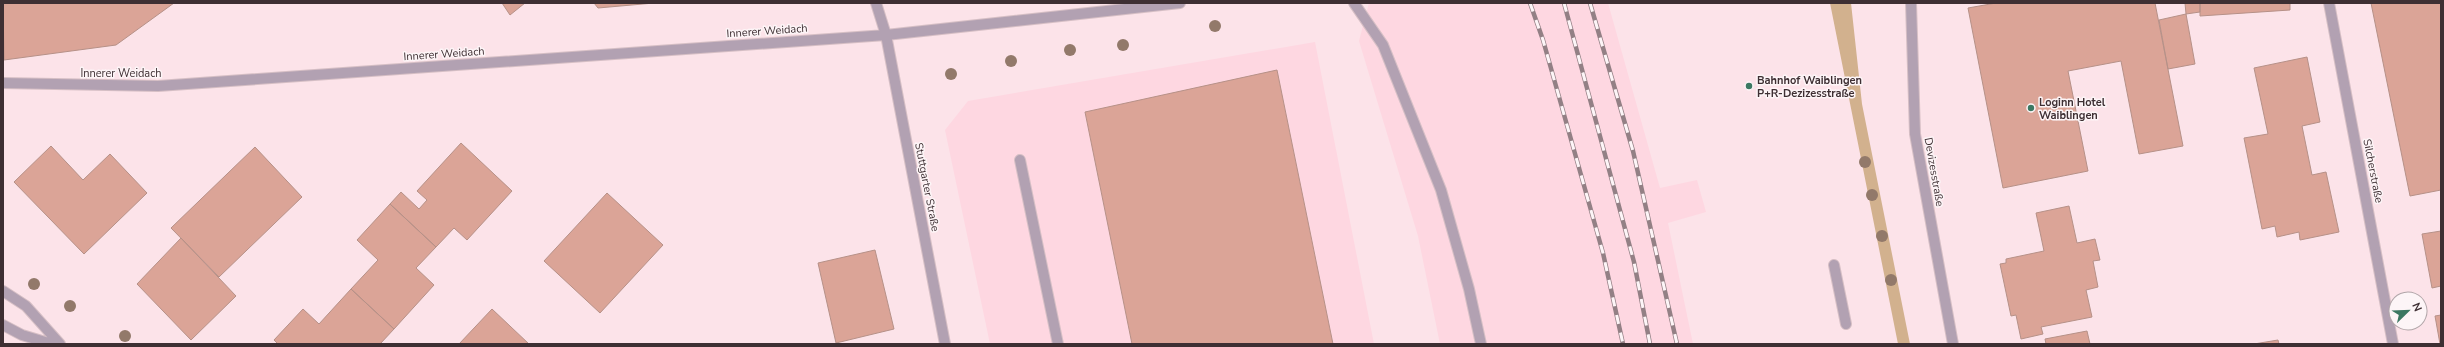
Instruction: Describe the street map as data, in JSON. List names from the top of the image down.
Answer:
{
  "streets": {
    "street": [
      "Innerer Weidach",
      "Silcherstraße",
      "Devizesstraße",
      "Stuttgarter Straße"
    ]
  },
  "crossings": [
    ["Innerer Weidach", "Stuttgarter Straße"]
  ],
  "places": ["Bahnhof Waiblingen P+R-Dezizesstraße", "Loginn Hotel Waiblingen"],
  "north": "top right"
}
